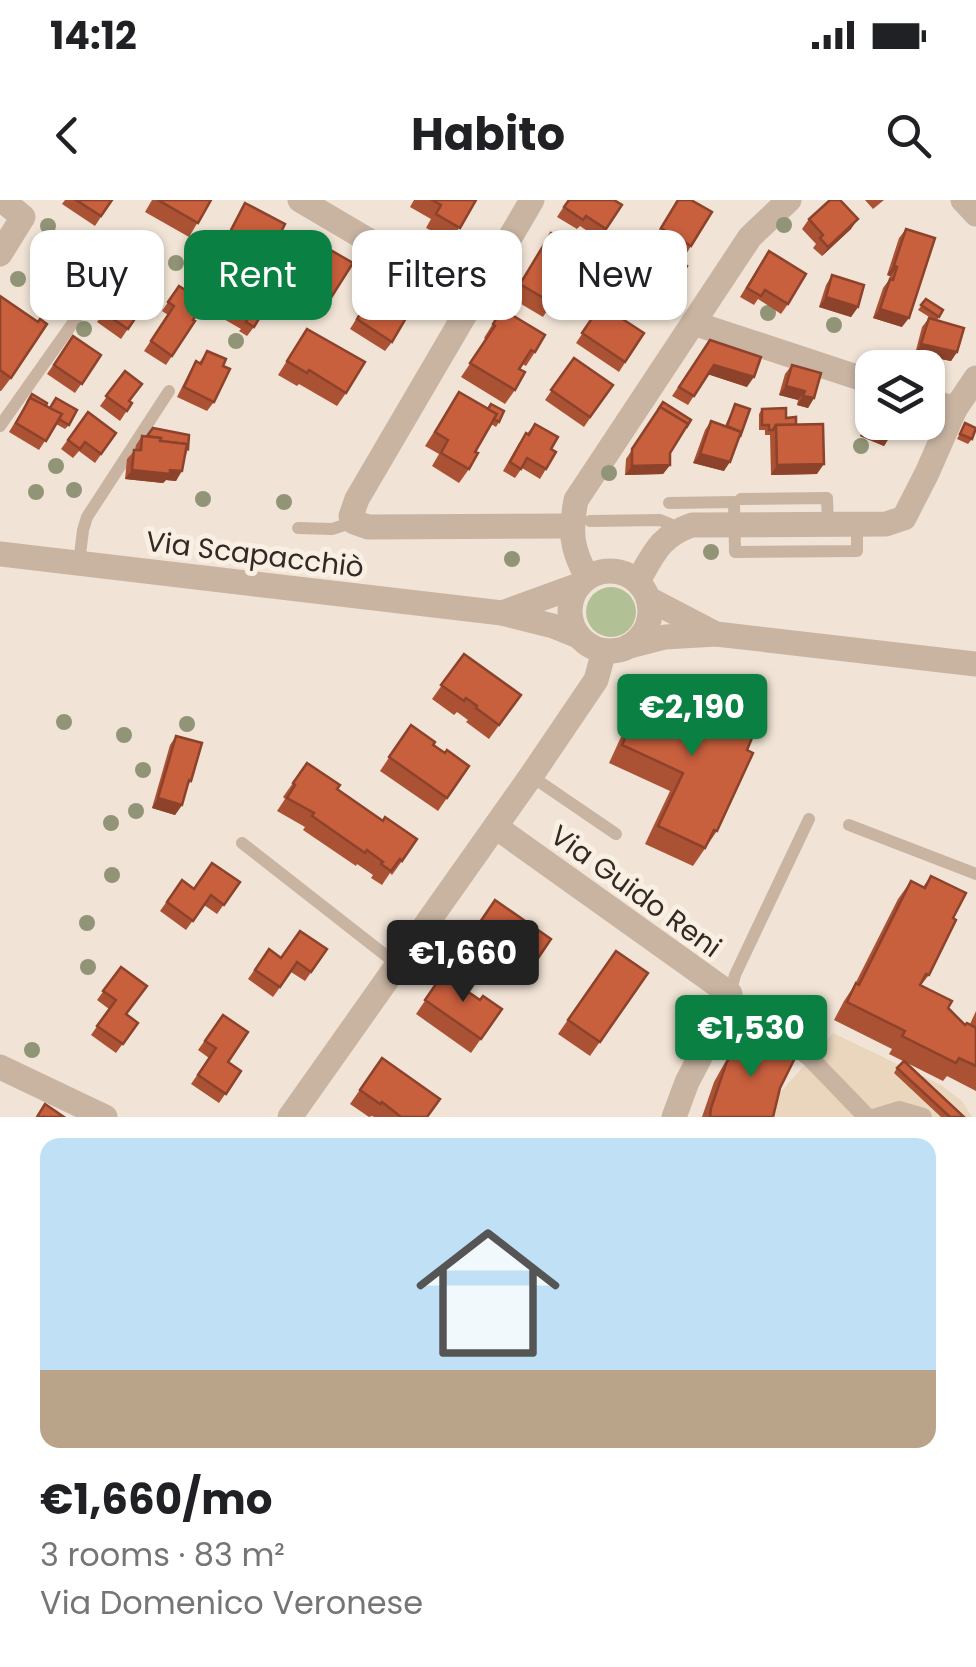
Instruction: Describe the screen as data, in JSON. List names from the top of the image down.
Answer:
{
  "streets": {
    "street": ["Via Scapacchiò", "Via Guido Reni"]
  },
  "page": {
    "status": "14:12",
    "header": "Habito",
    "chip": [
      "Buy",
      "Rent",
      "Filters",
      "New"
    ],
    "price": ["€2,190", "€1,660", "€1,530"],
    "list": [
      {
        "name": "€1,660/mo",
        "note": "3 rooms · 83 m² · Via Domenico Veronese"
      }
    ]
  }
}
